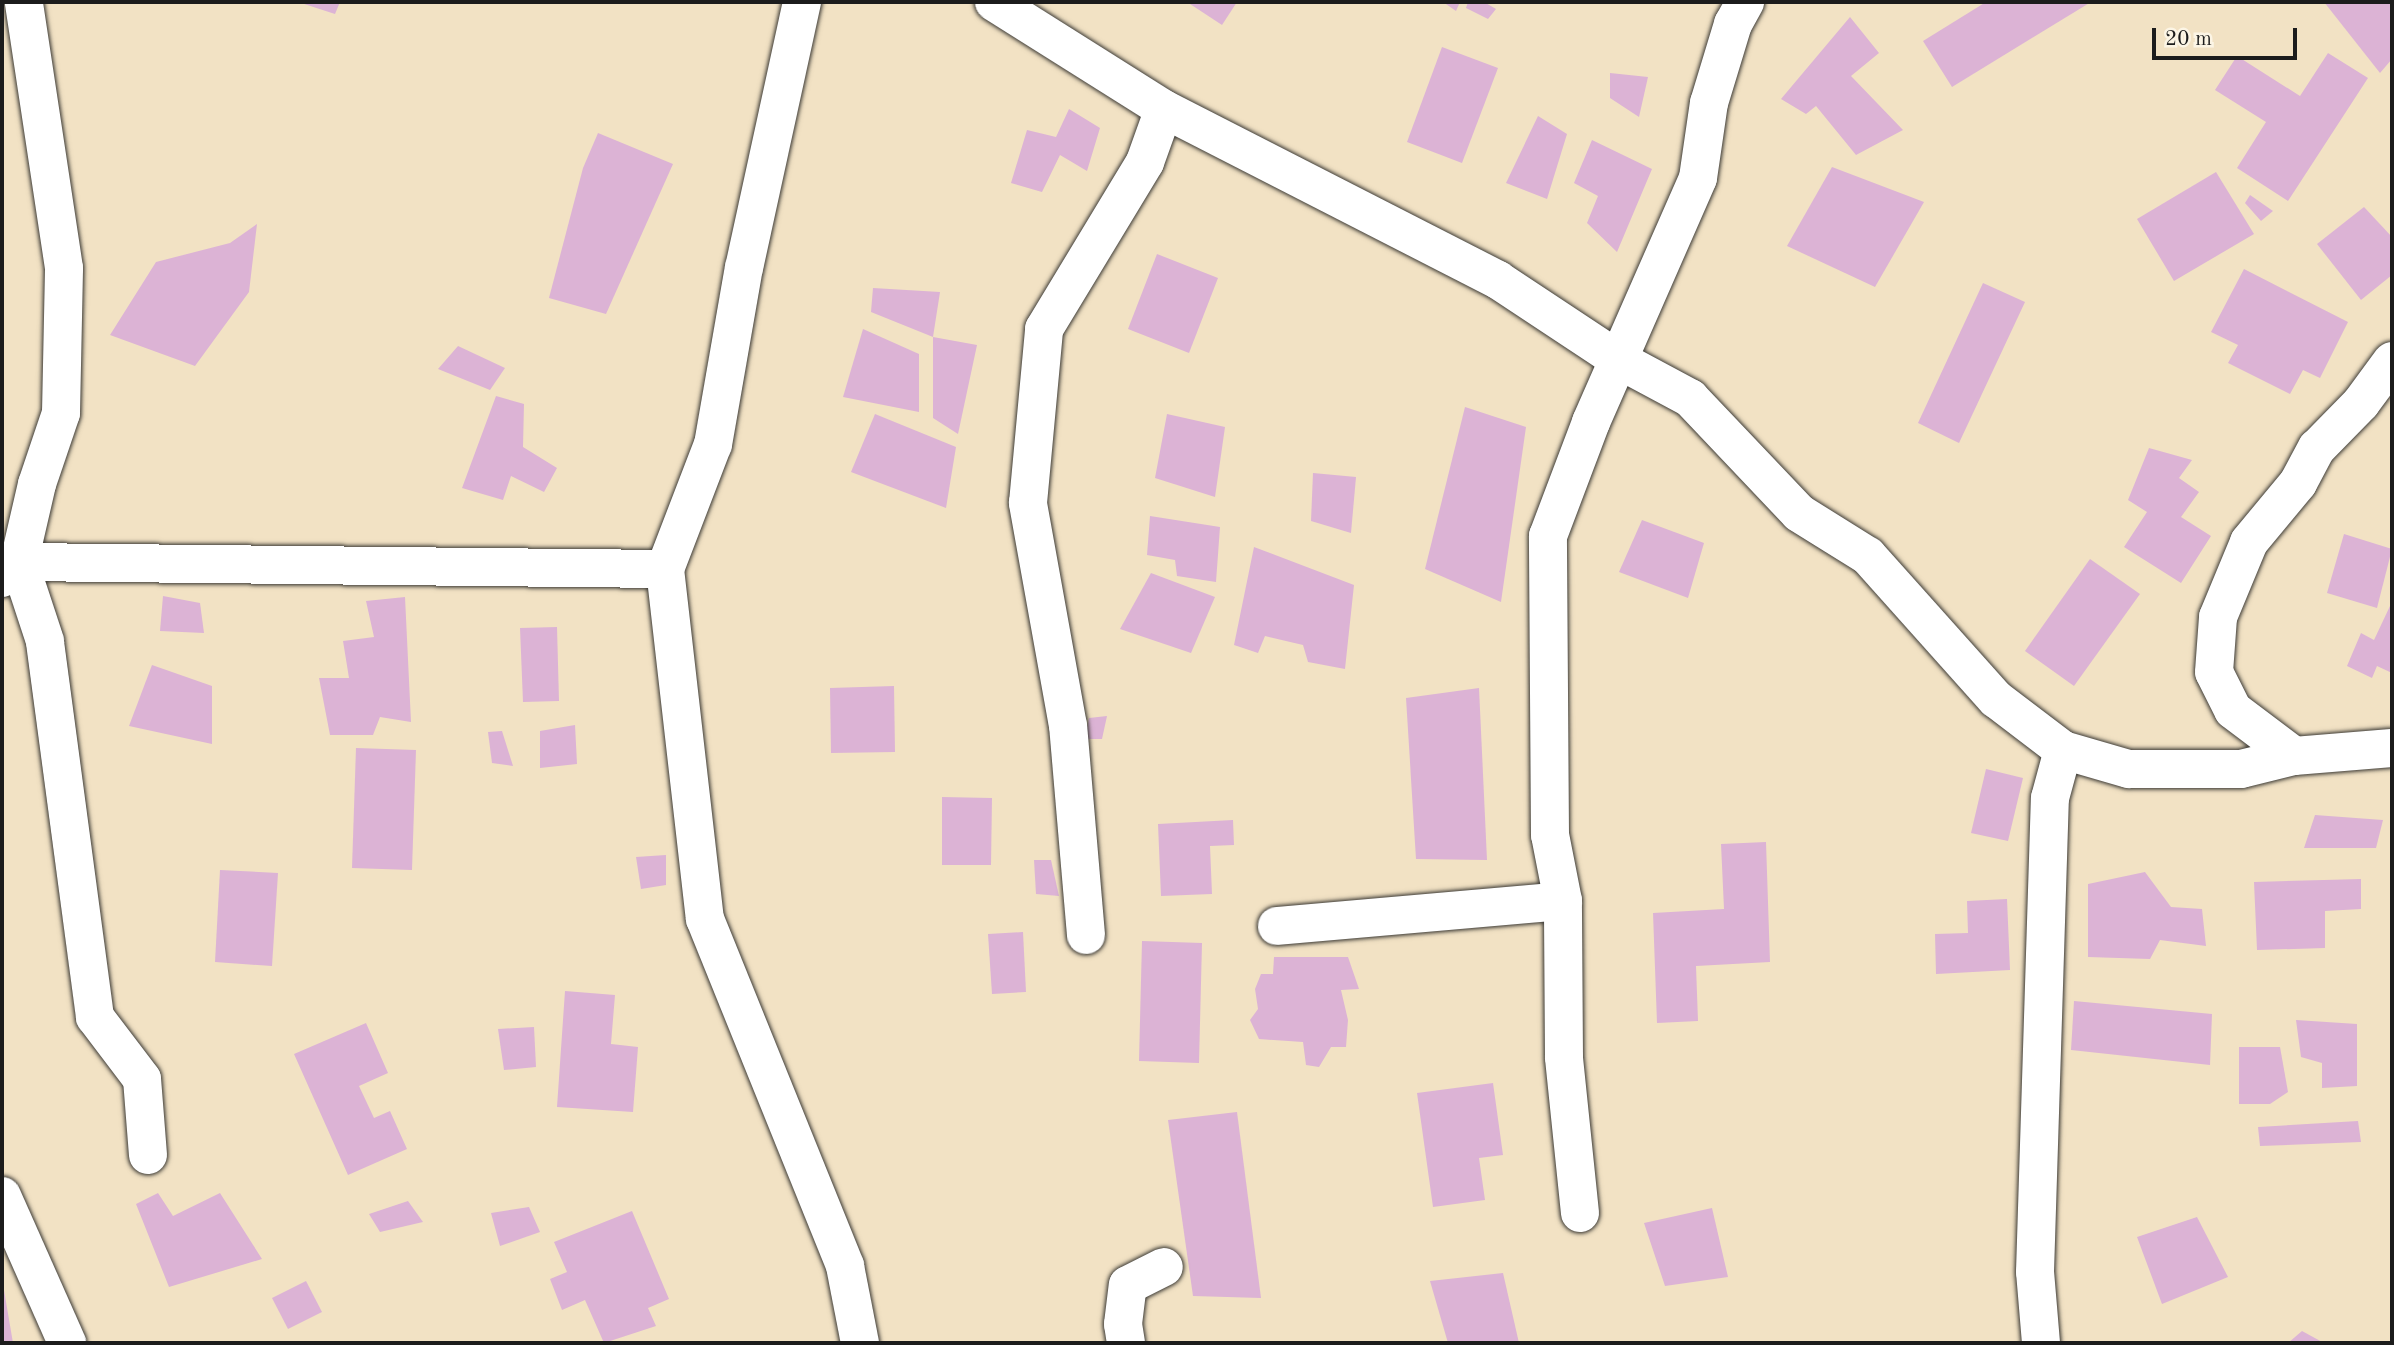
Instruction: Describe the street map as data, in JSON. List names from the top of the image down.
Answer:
{
  "scale_bar": "20 m"
}
